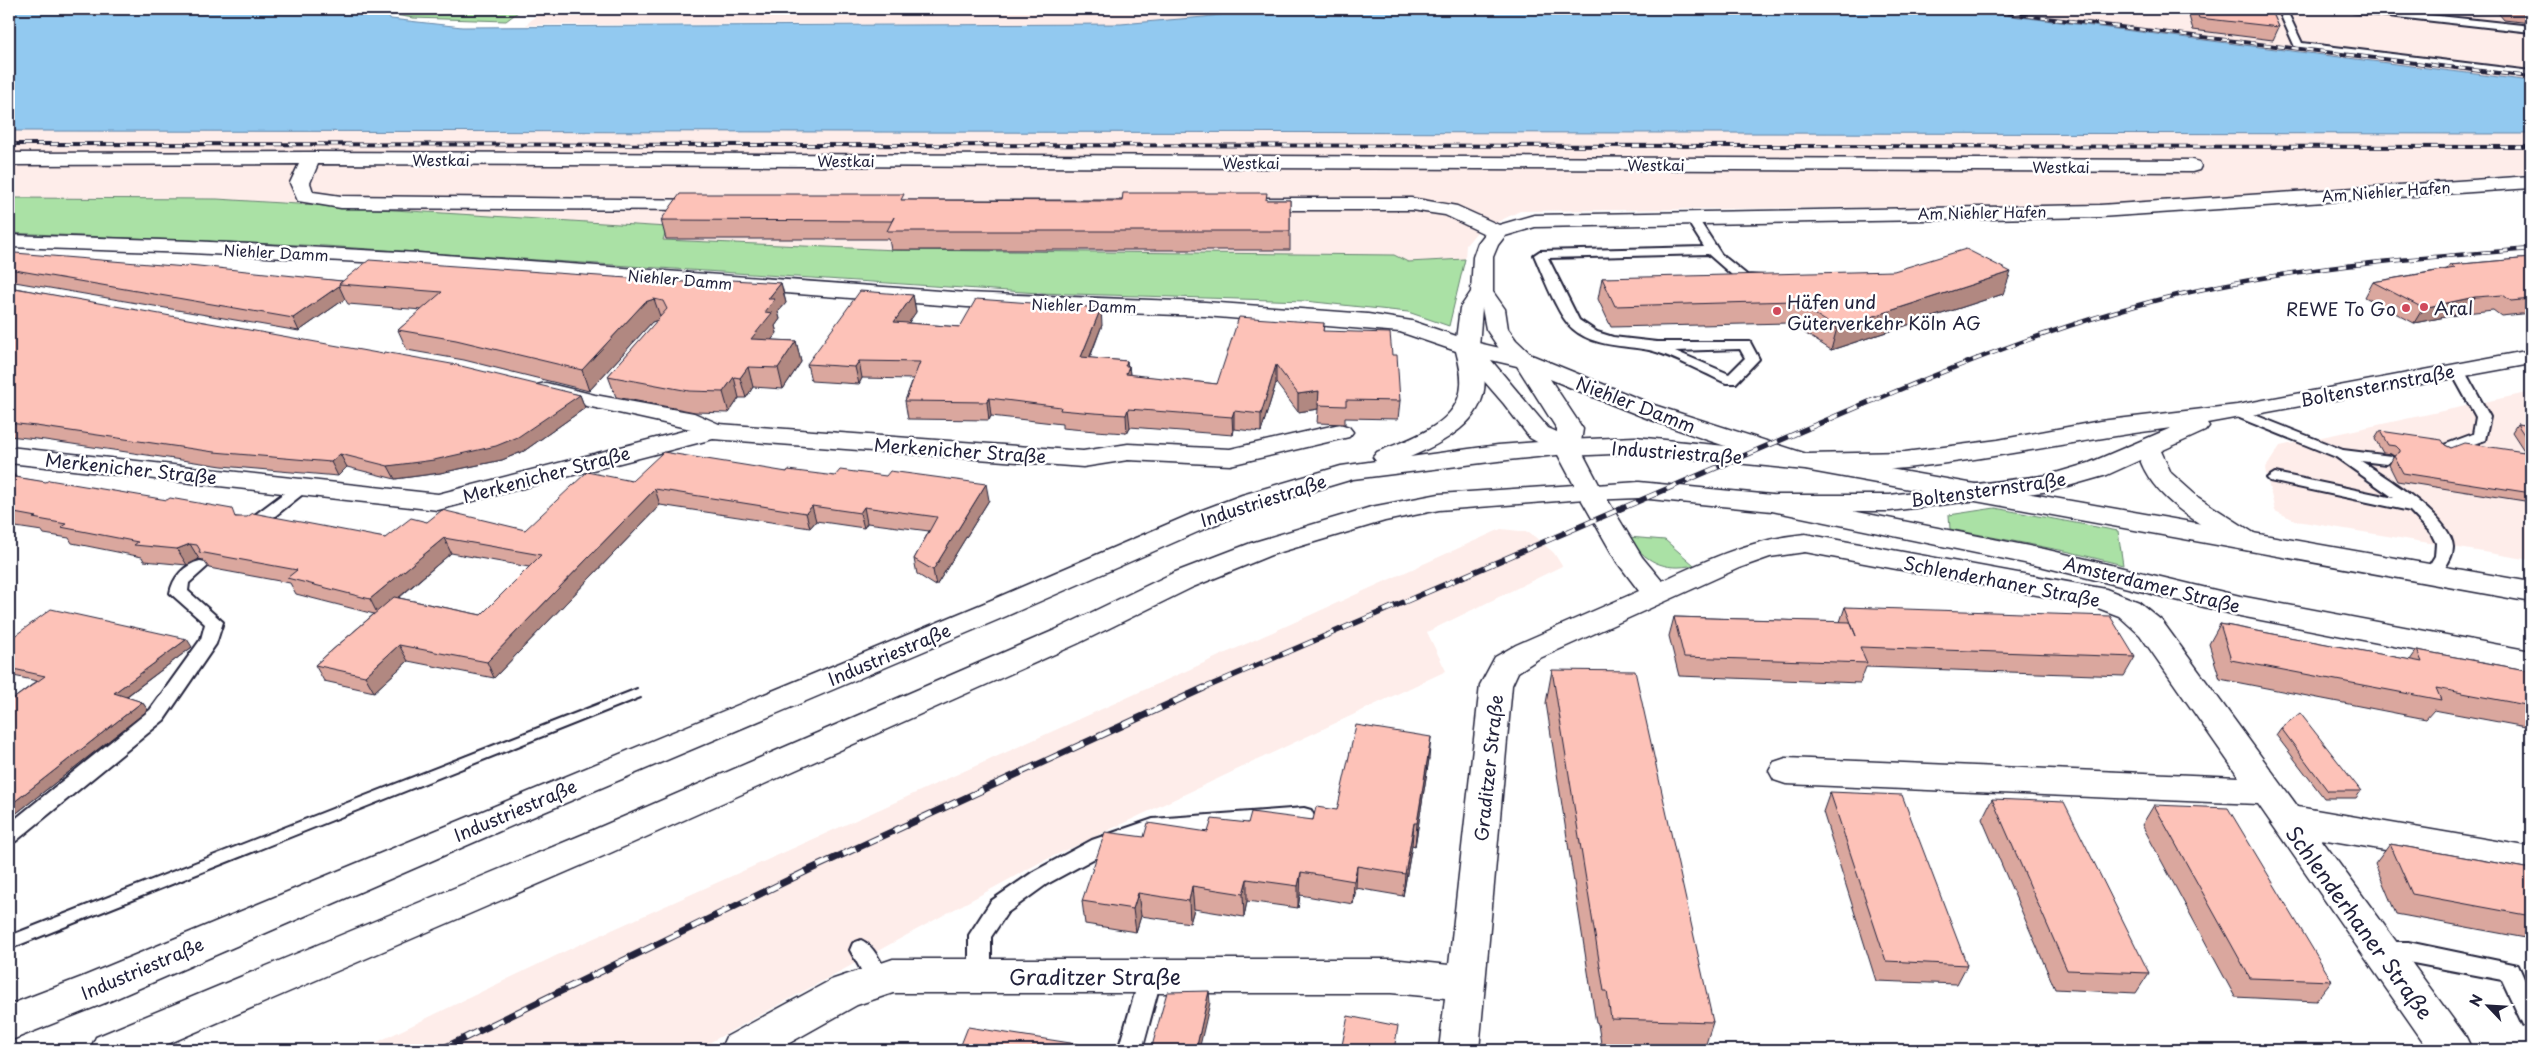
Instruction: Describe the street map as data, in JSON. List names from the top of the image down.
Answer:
{
  "streets": {
    "main road": [
      "Westkai",
      "Am Niehler Hafen",
      "Niehler Damm",
      "Boltensternstraße",
      "Merkenicher Straße",
      "Industriestraße",
      "Schlenderhaner Straße",
      "Amsterdamer Straße",
      "Graditzer Straße"
    ]
  },
  "crossings": [
    ["Niehler Damm", "Boltensternstraße"],
    ["Niehler Damm", "Industriestraße"],
    ["Boltensternstraße", "Industriestraße"],
    ["Boltensternstraße", "Amsterdamer Straße"],
    ["Schlenderhaner Straße", "Graditzer Straße"]
  ],
  "places": ["Aral", "REWE To Go", "Häfen und Güterverkehr Köln AG"],
  "north": "top left"
}
